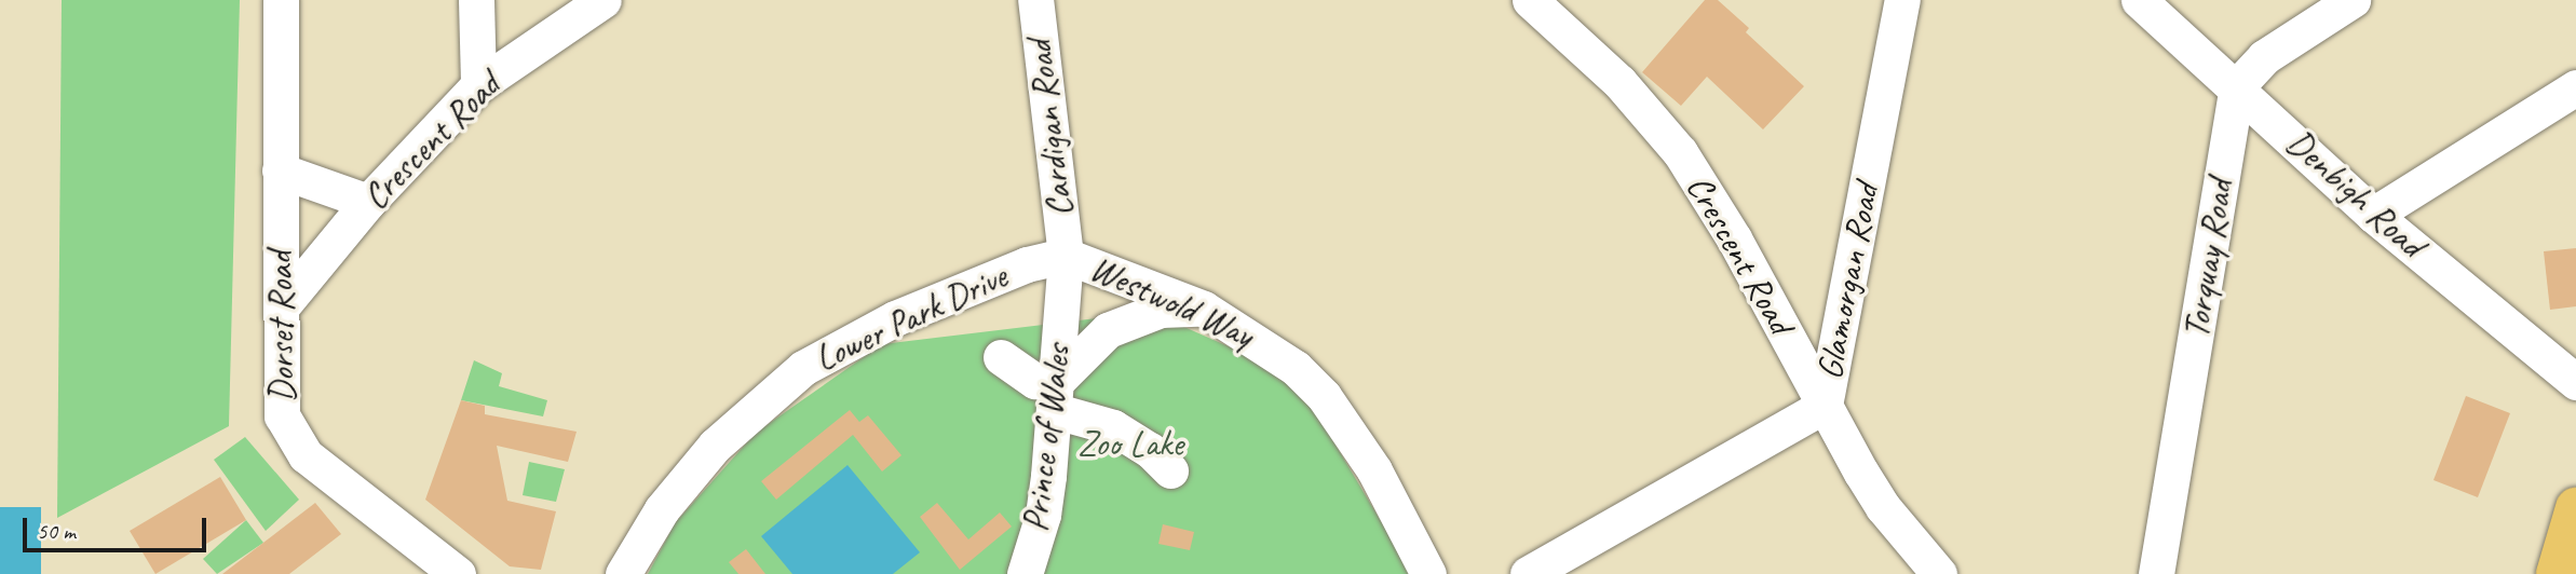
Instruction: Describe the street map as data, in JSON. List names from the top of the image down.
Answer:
{
  "streets": {
    "street": [
      "Cardigan Road",
      "Crescent Road",
      "Denbigh Road",
      "Torquay Road",
      "Glamorgan Road",
      "Westwold Way",
      "Lower Park Drive",
      "Dorset Road",
      "Prince of Wales"
    ]
  },
  "crossings": [
    ["Cardigan Road", "Westwold Way"],
    ["Cardigan Road", "Lower Park Drive"],
    ["Cardigan Road", "Prince of Wales"],
    ["Crescent Road", "Glamorgan Road"],
    ["Crescent Road", "Dorset Road"],
    ["Denbigh Road", "Torquay Road"],
    ["Westwold Way", "Lower Park Drive"],
    ["Westwold Way", "Prince of Wales"],
    ["Lower Park Drive", "Prince of Wales"]
  ],
  "parks": ["Zoo Lake"],
  "scale_bar": "50 m"
}
